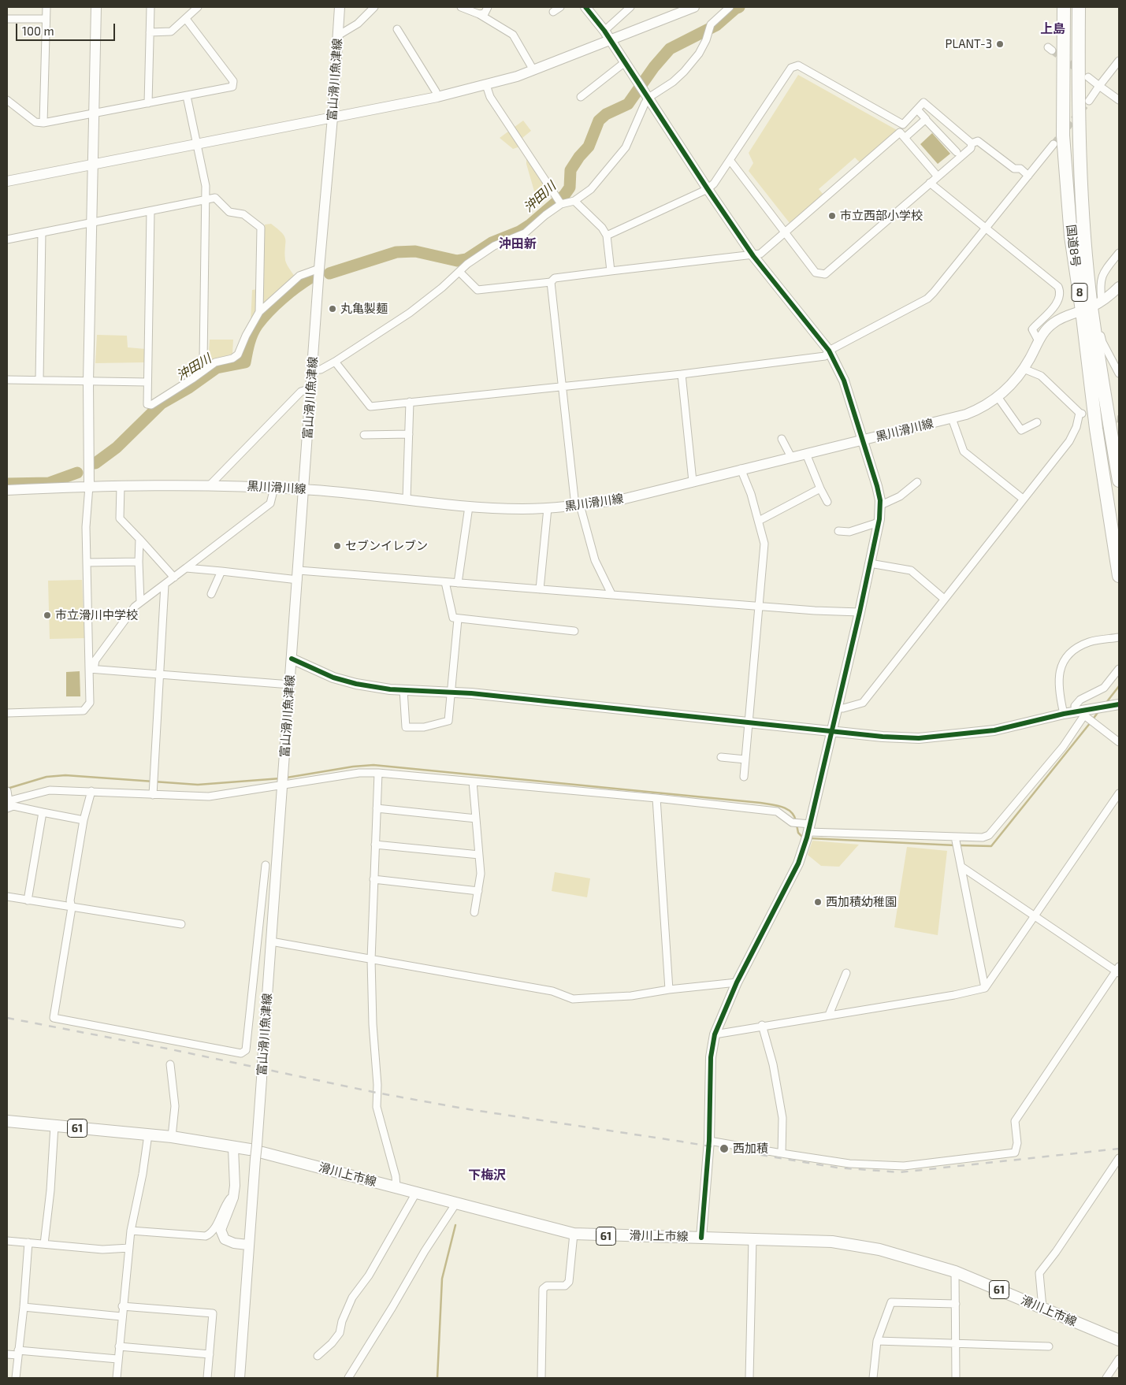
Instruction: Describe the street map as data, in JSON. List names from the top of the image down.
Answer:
{
  "streets": {
    "highway": ["国道8号", "8"],
    "main road": ["61", "滑川上市線"],
    "street": ["富山滑川魚津線", "黒川滑川線"]
  },
  "crossings": [
    ["富山滑川魚津線", "黒川滑川線"],
    ["国道8号", "黒川滑川線"]
  ],
  "districts": ["上島", "沖田新", "下梅沢"],
  "water": ["沖田川"],
  "places": [
    "PLANT-3",
    "市立西部小学校",
    "丸亀製麺",
    "セブンイレブン",
    "市立滑川中学校",
    "西加積幼稚園",
    "西加積"
  ],
  "scale_bar": "100 m"
}
